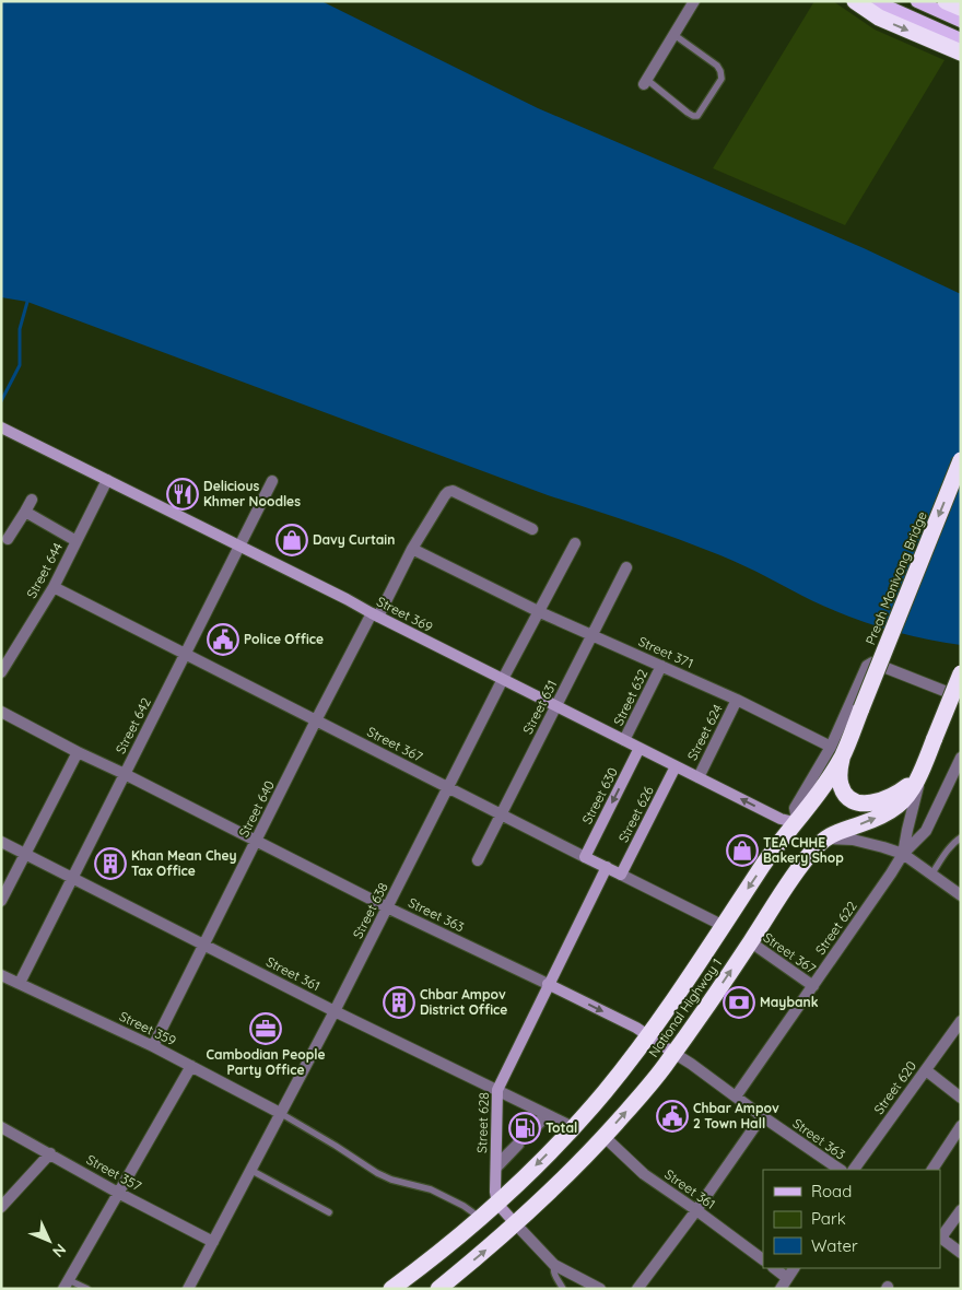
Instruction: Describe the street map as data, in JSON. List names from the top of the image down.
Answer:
{
  "streets": {
    "highway": ["Preah Monivong Bridge", "National Highway 1"],
    "street": [
      "Street 644",
      "Street 369",
      "Street 371",
      "Street 632",
      "Street 631",
      "Street 642",
      "Street 624",
      "Street 367",
      "Street 630",
      "Street 640",
      "Street 626",
      "Street 638",
      "Street 363",
      "Street 622",
      "Street 361",
      "Street 359",
      "Street 620",
      "Street 628",
      "Street 357"
    ]
  },
  "crossings": [
    ["Street 644", "Street 369"],
    ["Street 644", "Street 367"],
    ["Preah Monivong Bridge", "National Highway 1"],
    ["Street 369", "Street 632"],
    ["Street 369", "Street 631"],
    ["Street 369", "Street 642"],
    ["Street 369", "Street 624"],
    ["Street 369", "Street 630"],
    ["Street 369", "Street 640"],
    ["Street 369", "Street 626"],
    ["Street 369", "Street 638"],
    ["Street 369", "National Highway 1"],
    ["Street 371", "Street 632"],
    ["Street 371", "Street 631"],
    ["Street 371", "Street 624"],
    ["Street 371", "Street 640"],
    ["Street 371", "Street 638"],
    ["Street 371", "National Highway 1"],
    ["Street 631", "Street 367"],
    ["Street 642", "Street 367"],
    ["Street 642", "Street 363"],
    ["Street 642", "Street 361"],
    ["Street 642", "Street 359"],
    ["Street 367", "Street 630"],
    ["Street 367", "Street 640"],
    ["Street 367", "Street 626"],
    ["Street 367", "Street 638"],
    ["Street 367", "Street 622"],
    ["Street 367", "National Highway 1"],
    ["Street 367", "Street 628"],
    ["Street 640", "Street 363"],
    ["Street 640", "Street 361"],
    ["Street 640", "Street 359"],
    ["Street 638", "Street 363"],
    ["Street 638", "Street 361"],
    ["Street 638", "Street 359"],
    ["Street 638", "Street 357"],
    ["Street 363", "Street 622"],
    ["Street 363", "National Highway 1"],
    ["Street 363", "Street 628"],
    ["Street 361", "National Highway 1"],
    ["Street 361", "Street 628"],
    ["National Highway 1", "Street 628"]
  ],
  "one_way": ["Preah Monivong Bridge", "Street 630"],
  "places": {
    "restaurant": ["Delicious Khmer Noodles"],
    "shop": ["Davy Curtain", "TEA CHHE Bakery Shop"],
    "public building": ["Police Office", "Chbar Ampov 2 Town Hall"],
    "building": ["Khan Mean Chey Tax Office", "Chbar Ampov District Office"],
    "bank": ["Maybank"],
    "office": ["Cambodian People Party Office"],
    "fuel station": ["Total"]
  },
  "legend": ["Road", "Park", "Water"],
  "north": "bottom right"
}
